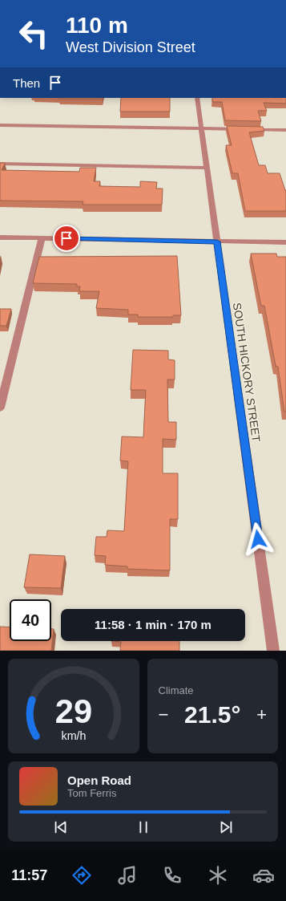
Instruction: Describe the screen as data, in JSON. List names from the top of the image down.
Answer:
{
  "streets": {
    "street": ["SOUTH HICKORY STREET"]
  },
  "page": {
    "turn": ["110 m", "West Division Street"],
    "then": "Then",
    "limit": "40",
    "trip": "11:58 · 1 min · 170 m",
    "tile": "Climate",
    "heat": ["−", "21.5°", "+"],
    "song": ["Open Road", "Tom Ferris"],
    "tabs": "11:57",
    "gauge": ["29", "km/h"]
  }
}
